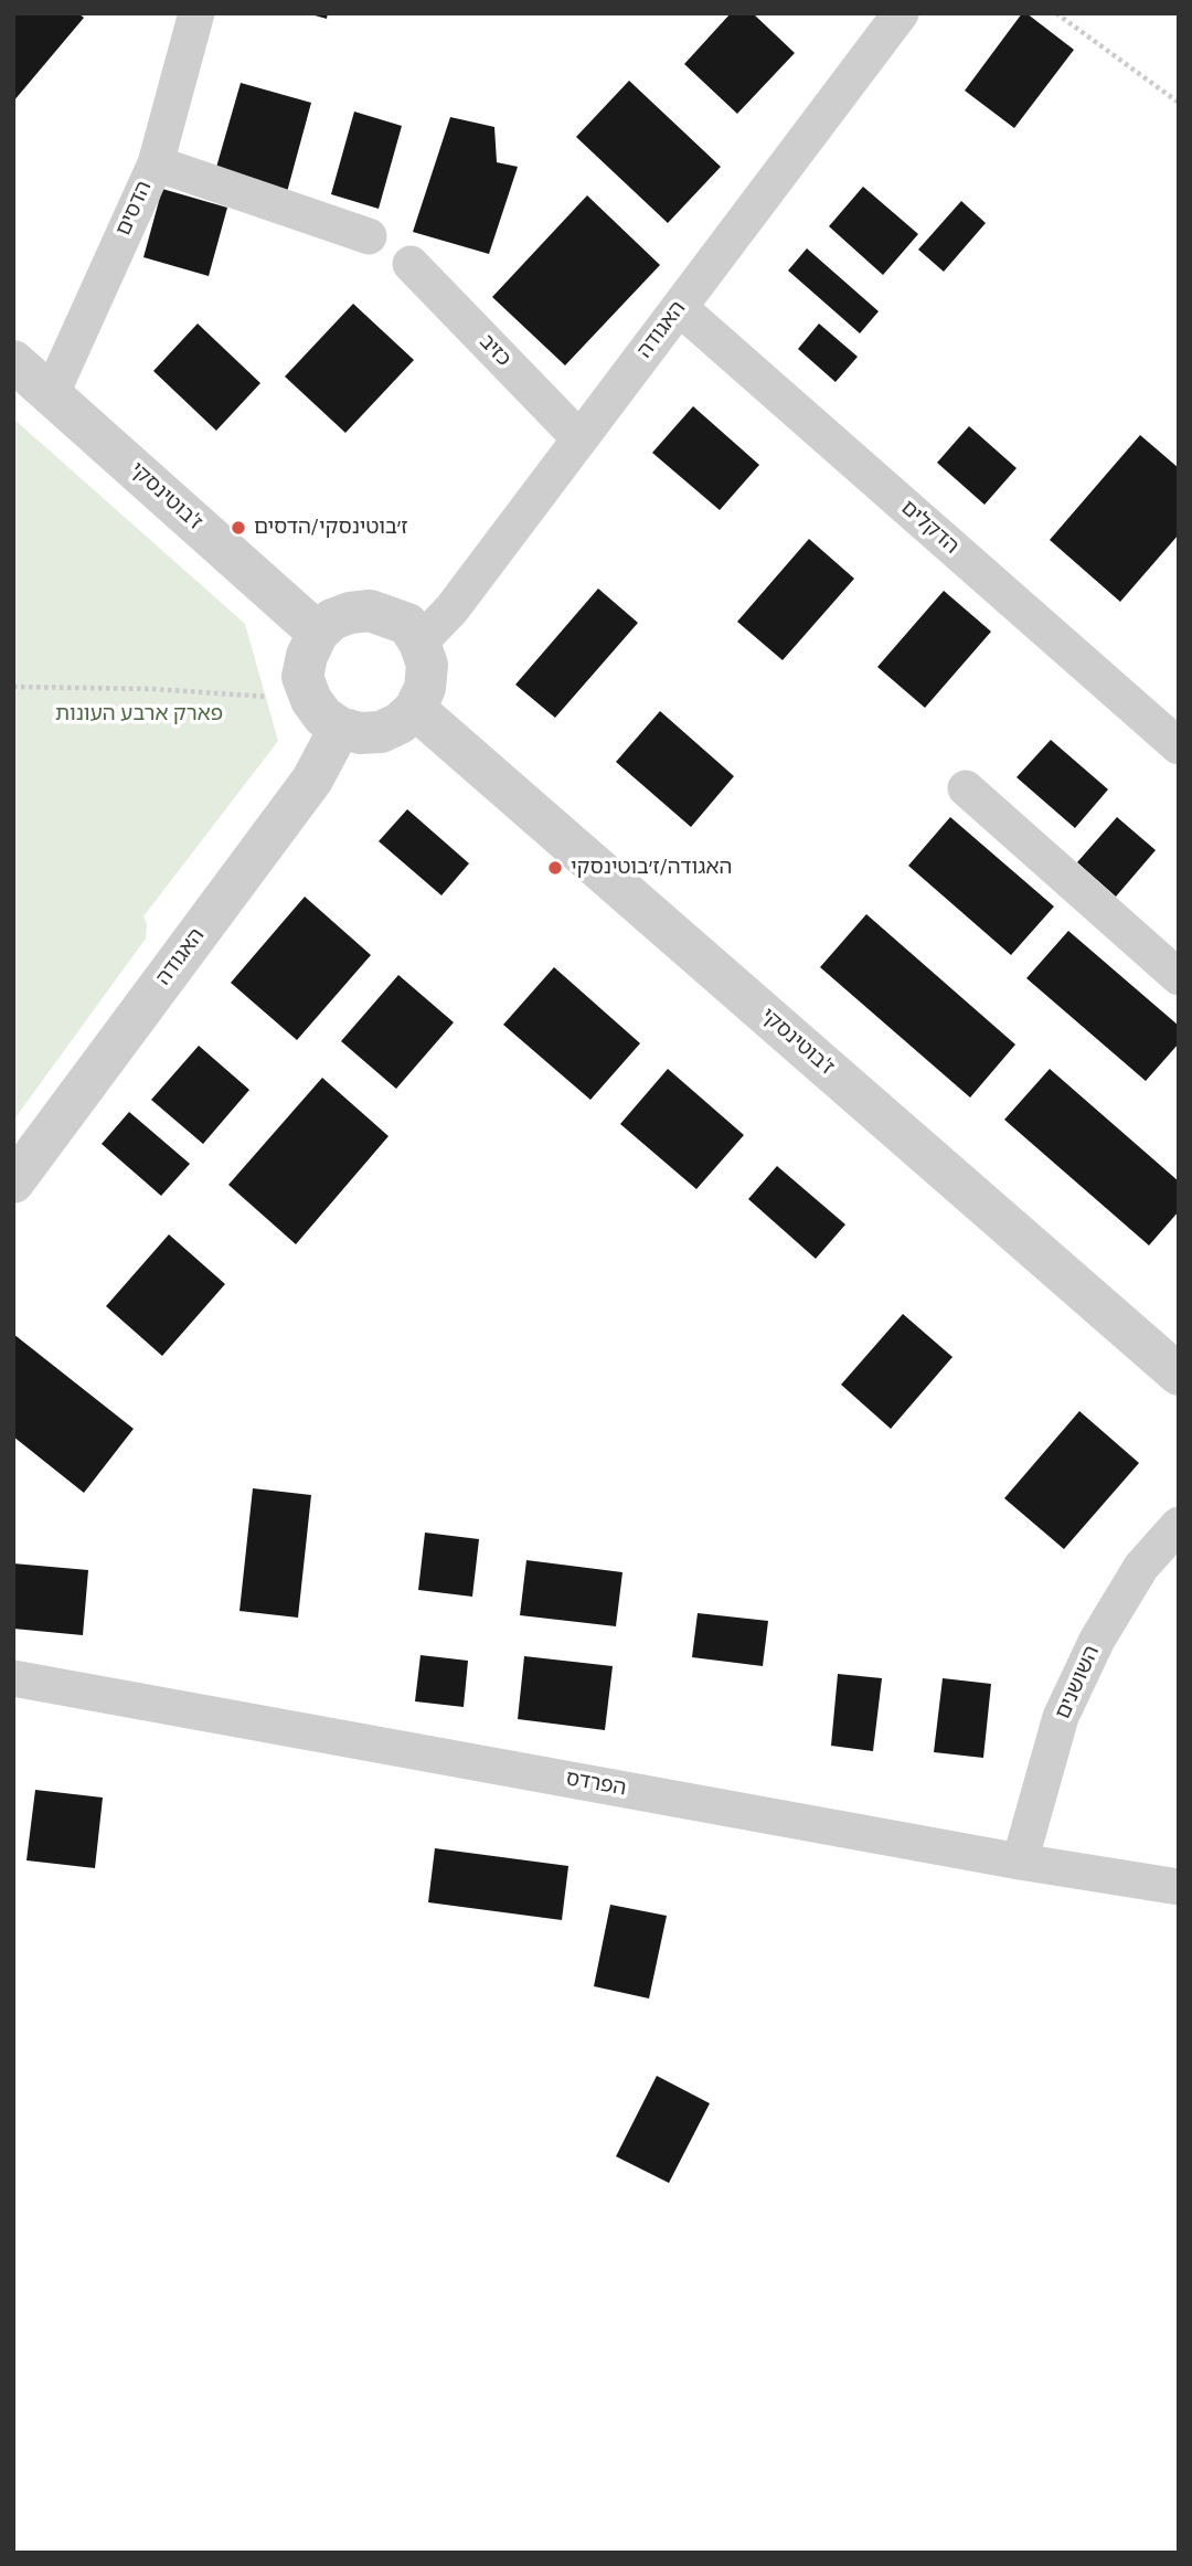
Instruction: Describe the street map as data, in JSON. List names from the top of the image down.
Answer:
{
  "streets": {
    "street": [
      "הדסים",
      "האגודה",
      "כזיב",
      "ז'בוטינסקי",
      "הדקלים",
      "השושנים",
      "הפרדס"
    ]
  },
  "crossings": [
    ["הדסים", "ז'בוטינסקי"],
    ["האגודה", "כזיב"],
    ["האגודה", "ז'בוטינסקי"],
    ["האגודה", "הדקלים"],
    ["השושנים", "הפרדס"]
  ],
  "parks": ["פארק ארבע העונות"],
  "places": ["ז׳בוטינסקי/הדסים", "האגודה/ז׳בוטינסקי"]
}
